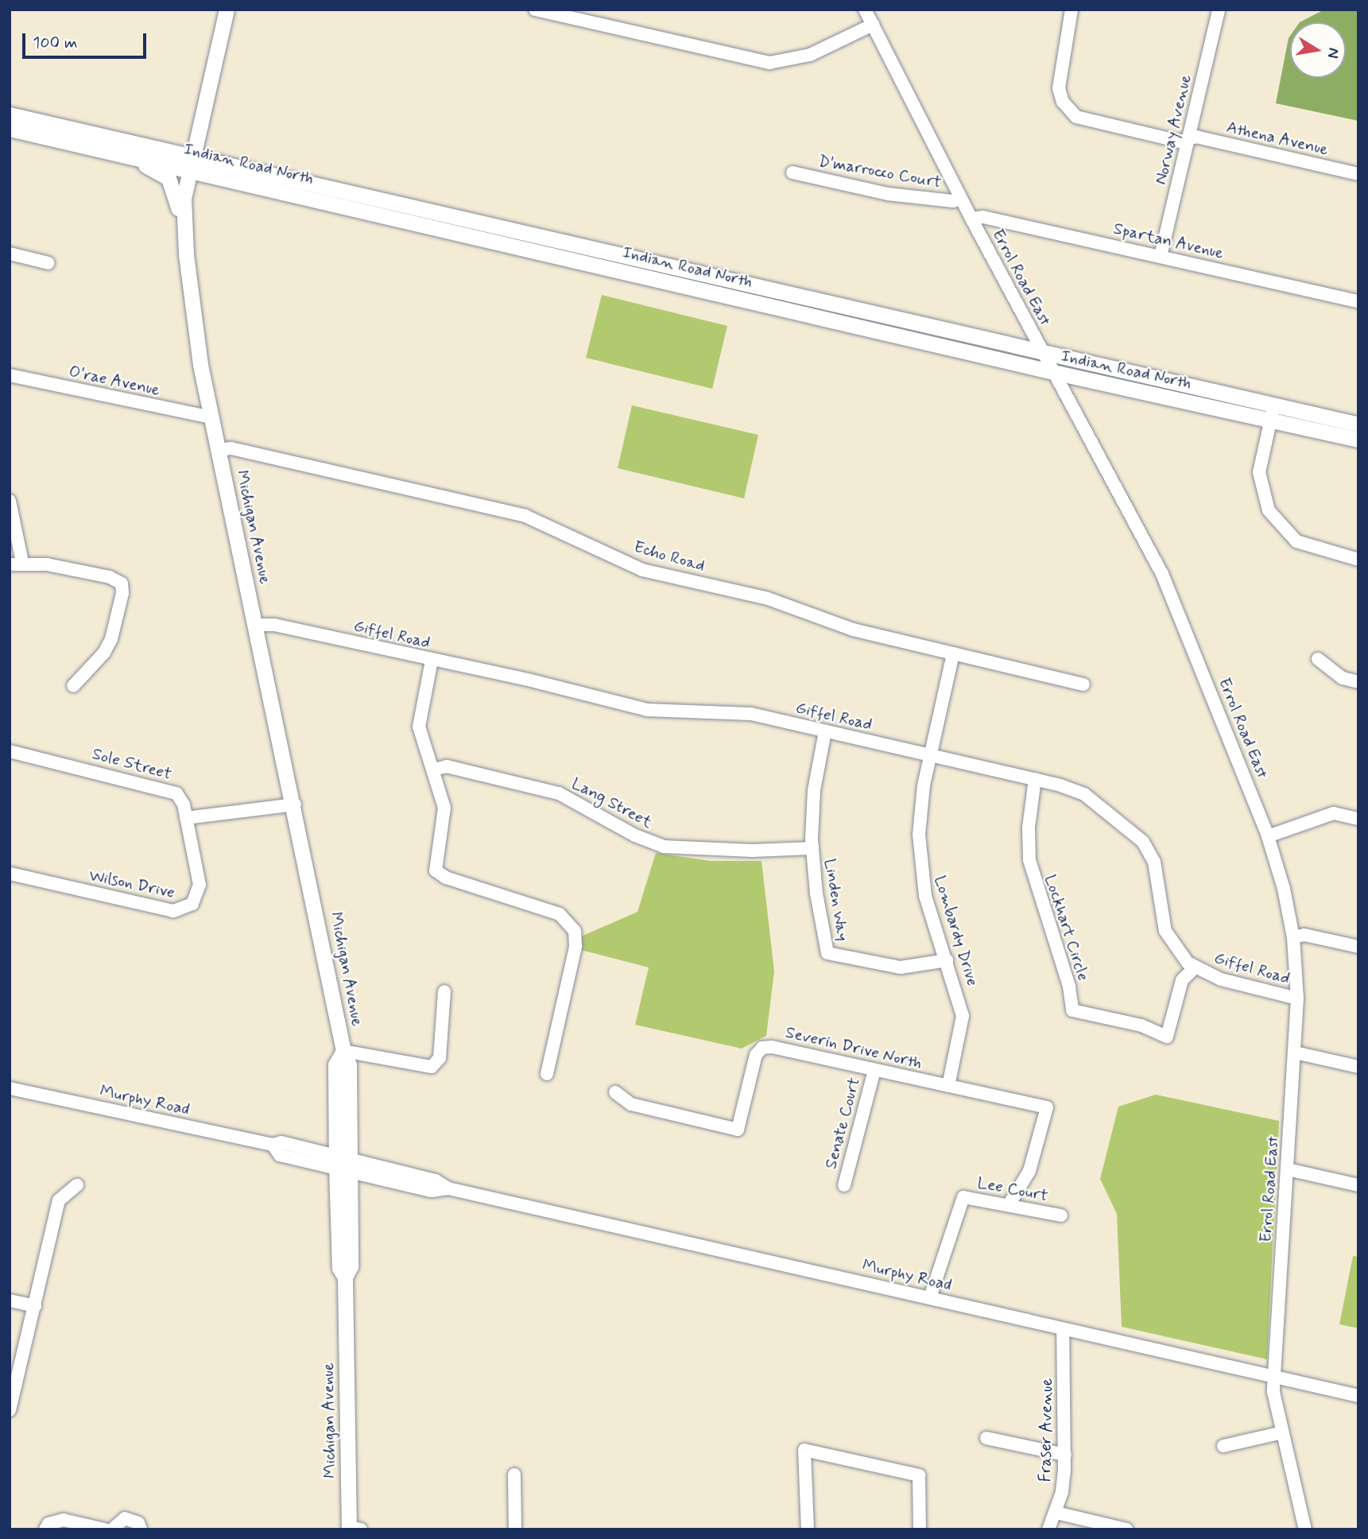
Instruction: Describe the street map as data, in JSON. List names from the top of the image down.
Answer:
{
  "streets": {
    "main road": ["Indian Road North", "Michigan Avenue"],
    "street": [
      "Norway Avenue",
      "Athena Avenue",
      "D'marrocco Court",
      "Spartan Avenue",
      "Errol Road East",
      "O'rae Avenue",
      "Echo Road",
      "Giffel Road",
      "Sole Street",
      "Lang Street",
      "Wilson Drive",
      "Linden Way",
      "Lockhart Circle",
      "Lombardy Drive",
      "Severin Drive North",
      "Murphy Road",
      "Senate Court",
      "Lee Court",
      "Fraser Avenue"
    ]
  },
  "crossings": [
    ["Norway Avenue", "Athena Avenue"],
    ["Norway Avenue", "Spartan Avenue"],
    ["Indian Road North", "Errol Road East"],
    ["Indian Road North", "Michigan Avenue"],
    ["D'marrocco Court", "Errol Road East"],
    ["Spartan Avenue", "Errol Road East"],
    ["Errol Road East", "Giffel Road"],
    ["Errol Road East", "Murphy Road"],
    ["O'rae Avenue", "Michigan Avenue"],
    ["Michigan Avenue", "Echo Road"],
    ["Michigan Avenue", "Giffel Road"],
    ["Michigan Avenue", "Murphy Road"],
    ["Echo Road", "Lombardy Drive"],
    ["Giffel Road", "Linden Way"],
    ["Giffel Road", "Lockhart Circle"],
    ["Giffel Road", "Lombardy Drive"],
    ["Sole Street", "Wilson Drive"],
    ["Lang Street", "Linden Way"],
    ["Linden Way", "Lombardy Drive"],
    ["Lombardy Drive", "Severin Drive North"],
    ["Severin Drive North", "Senate Court"],
    ["Severin Drive North", "Lee Court"],
    ["Murphy Road", "Lee Court"],
    ["Murphy Road", "Fraser Avenue"]
  ],
  "scale_bar": "100 m",
  "north": "right"
}
